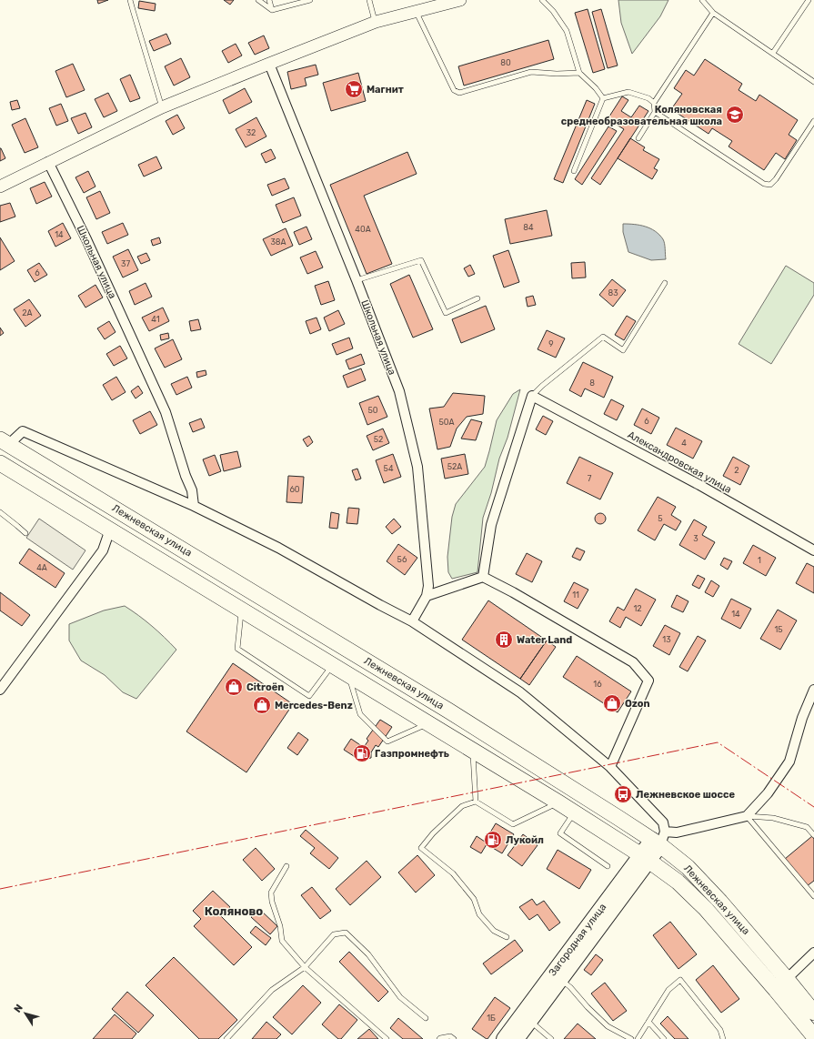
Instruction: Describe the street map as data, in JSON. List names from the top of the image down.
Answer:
{
  "streets": {
    "highway": ["Лежневская улица"],
    "main road": ["Загородная улица"],
    "street": ["Школьная улица", "Александровская улица"]
  },
  "crossings": [
    ["Лежневская улица", "Загородная улица"]
  ],
  "districts": ["Коляново"],
  "places": {
    "supermarket": ["Магнит"],
    "school or university": ["Коляновская среднеобразовательная школа"],
    "building": ["Water Land"],
    "shop": ["Citroën", "Ozon", "Mercedes-Benz"],
    "fuel station": ["Газпромнефть", "Лукойл"],
    "bus stop": ["Лежневское шоссе"]
  },
  "house_numbers": [
    "80",
    "32",
    "84",
    "40А",
    "14",
    "38А",
    "37",
    "6",
    "83",
    "2А",
    "41",
    "9",
    "8",
    "50",
    "6",
    "50А",
    "52",
    "4",
    "52А",
    "54",
    "2",
    "7",
    "60",
    "5",
    "3",
    "56",
    "1",
    "4А",
    "11",
    "12",
    "14",
    "15",
    "13",
    "16",
    "1Б"
  ],
  "north": "top left"
}
